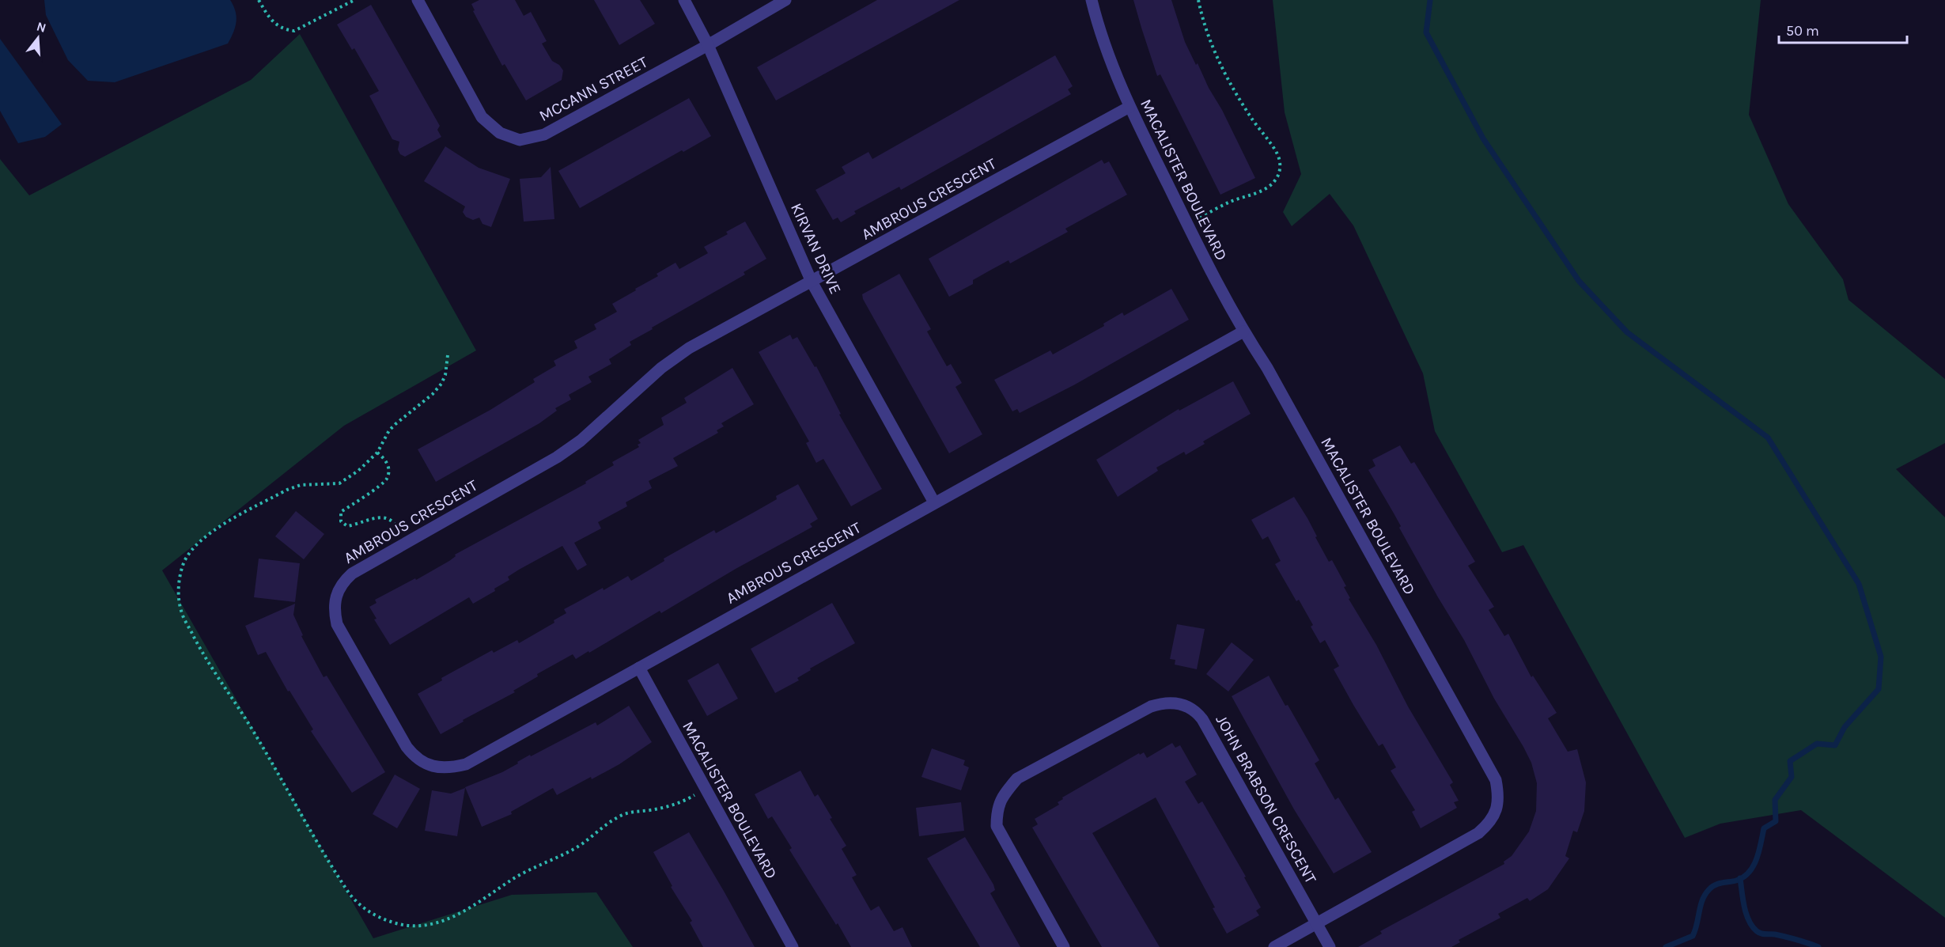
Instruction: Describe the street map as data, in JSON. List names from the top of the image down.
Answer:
{
  "streets": {
    "street": [
      "MCCANN STREET",
      "MACALISTER BOULEVARD",
      "AMBROUS CRESCENT",
      "KIRVAN DRIVE",
      "JOHN BRABSON CRESCENT"
    ]
  },
  "crossings": [
    ["MCCANN STREET", "KIRVAN DRIVE"],
    ["MACALISTER BOULEVARD", "AMBROUS CRESCENT"],
    ["MACALISTER BOULEVARD", "JOHN BRABSON CRESCENT"],
    ["AMBROUS CRESCENT", "KIRVAN DRIVE"]
  ],
  "scale_bar": "50 m",
  "north": "top"
}
